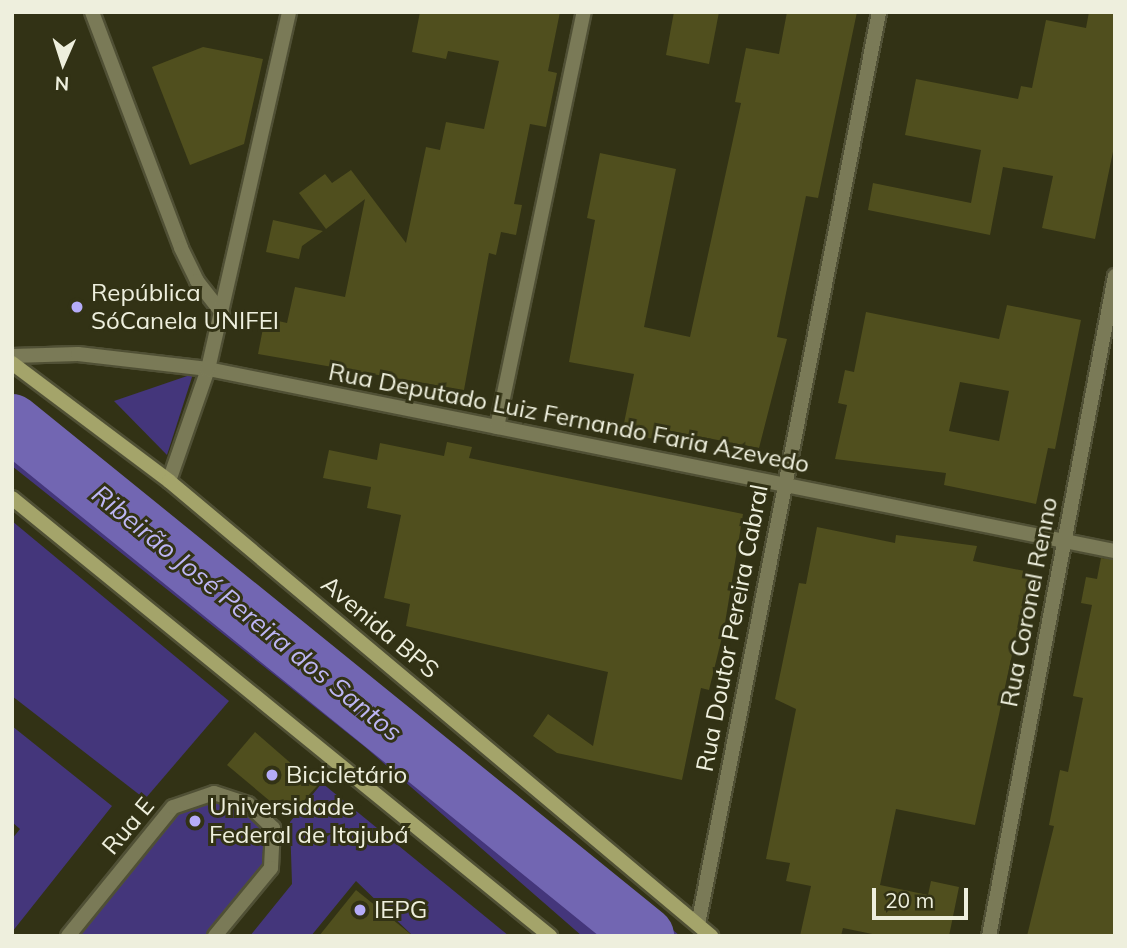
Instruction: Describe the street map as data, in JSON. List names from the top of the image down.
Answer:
{
  "streets": {
    "main road": ["Avenida BPS"],
    "street": [
      "Rua Deputado Luiz Fernando Faria Azevedo",
      "Rua Coronel Renno",
      "Rua Doutor Pereira Cabral",
      "Rua E"
    ]
  },
  "crossings": [
    ["Rua Deputado Luiz Fernando Faria Azevedo", "Rua Coronel Renno"],
    ["Rua Deputado Luiz Fernando Faria Azevedo", "Rua Doutor Pereira Cabral"],
    ["Avenida BPS", "Rua Doutor Pereira Cabral"]
  ],
  "water": ["Ribeirão José Pereira dos Santos"],
  "places": [
    "República SóCanela UNIFEI",
    "Bicicletário",
    "Universidade Federal de Itajubá",
    "IEPG"
  ],
  "scale_bar": "20 m",
  "north": "bottom"
}
